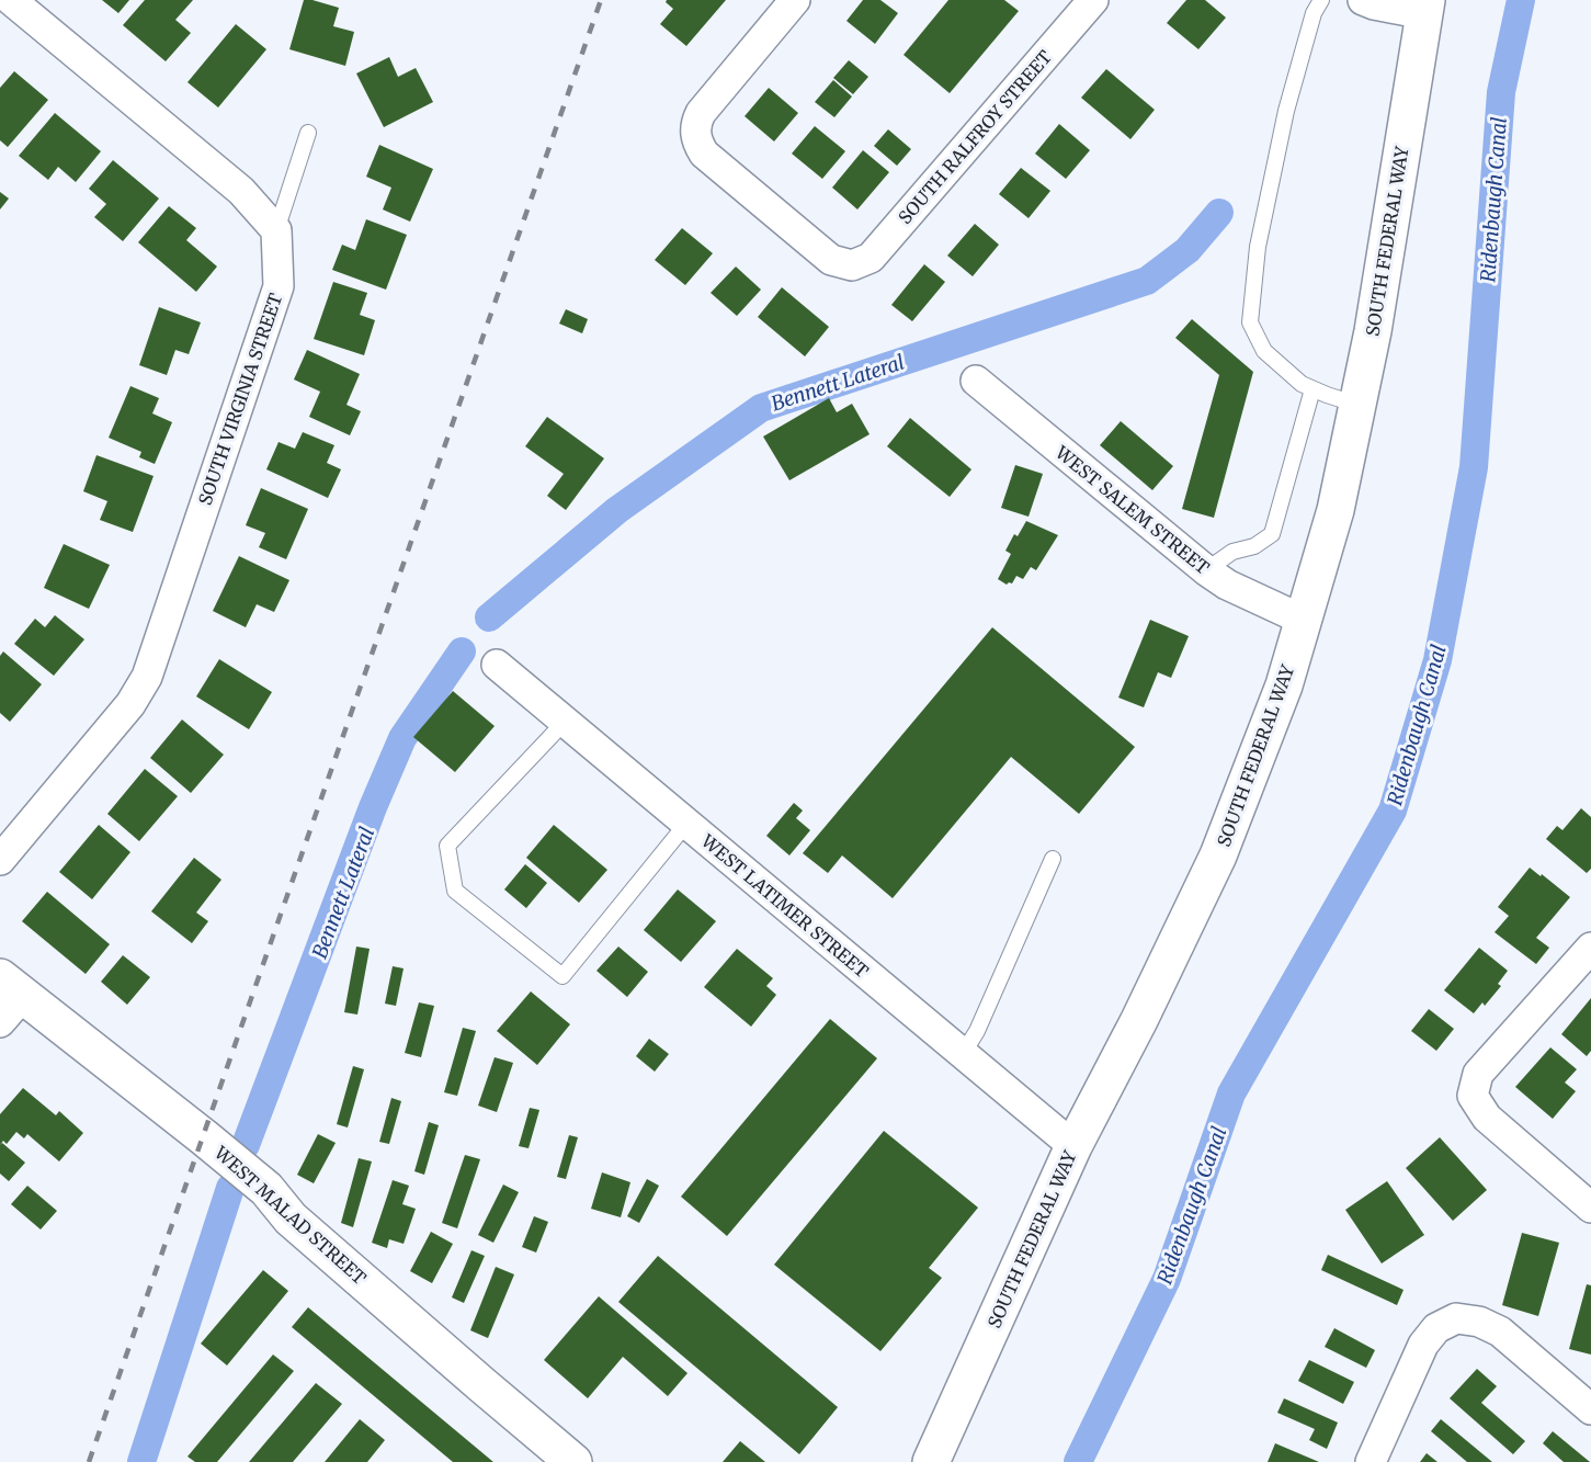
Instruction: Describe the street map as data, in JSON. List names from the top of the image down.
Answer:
{
  "streets": {
    "main road": ["SOUTH FEDERAL WAY", "WEST MALAD STREET"],
    "street": [
      "SOUTH RALFROY STREET",
      "SOUTH VIRGINIA STREET",
      "WEST SALEM STREET",
      "WEST LATIMER STREET"
    ]
  },
  "crossings": [
    ["SOUTH FEDERAL WAY", "WEST SALEM STREET"],
    ["SOUTH FEDERAL WAY", "WEST LATIMER STREET"]
  ],
  "water": ["Ridenbaugh Canal", "Bennett Lateral"]
}
